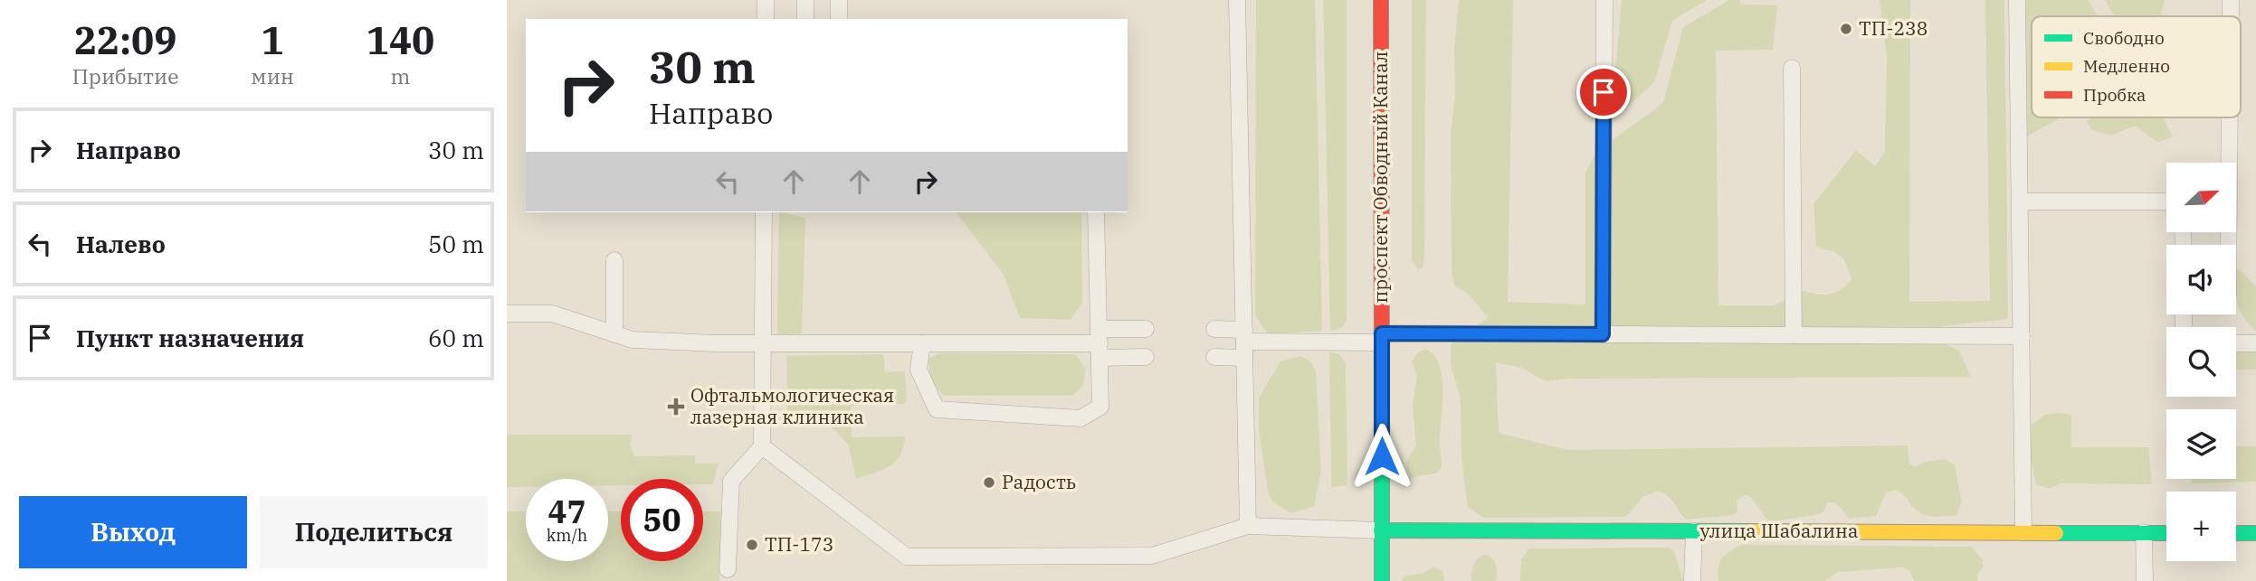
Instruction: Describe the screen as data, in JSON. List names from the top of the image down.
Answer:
{
  "streets": {
    "street": ["проспект Обводный Канал", "улица Шабалина"]
  },
  "crossings": [
    ["проспект Обводный Канал", "улица Шабалина"]
  ],
  "places": {
    "other": ["ТП-238", "Радость", "ТП-173"],
    "health": ["Офтальмологическая лазерная клиника"]
  },
  "legend": ["Свободно", "Медленно", "Пробка"],
  "north": "top right",
  "page": {
    "eta": [
      "22:09",
      "Прибытие",
      "1",
      "мин",
      "140",
      "m"
    ],
    "turn": ["30 m", "Направо"],
    "list": [
      {
        "name": "Направо",
        "value": "30 m"
      },
      {
        "name": "Налево",
        "value": "50 m"
      },
      {
        "name": "Пункт назначения",
        "value": "60 m"
      }
    ],
    "map_buttons": "+",
    "speed": "47 km/h",
    "limit": "50",
    "buttons": ["Выход", "Поделиться"]
  }
}
